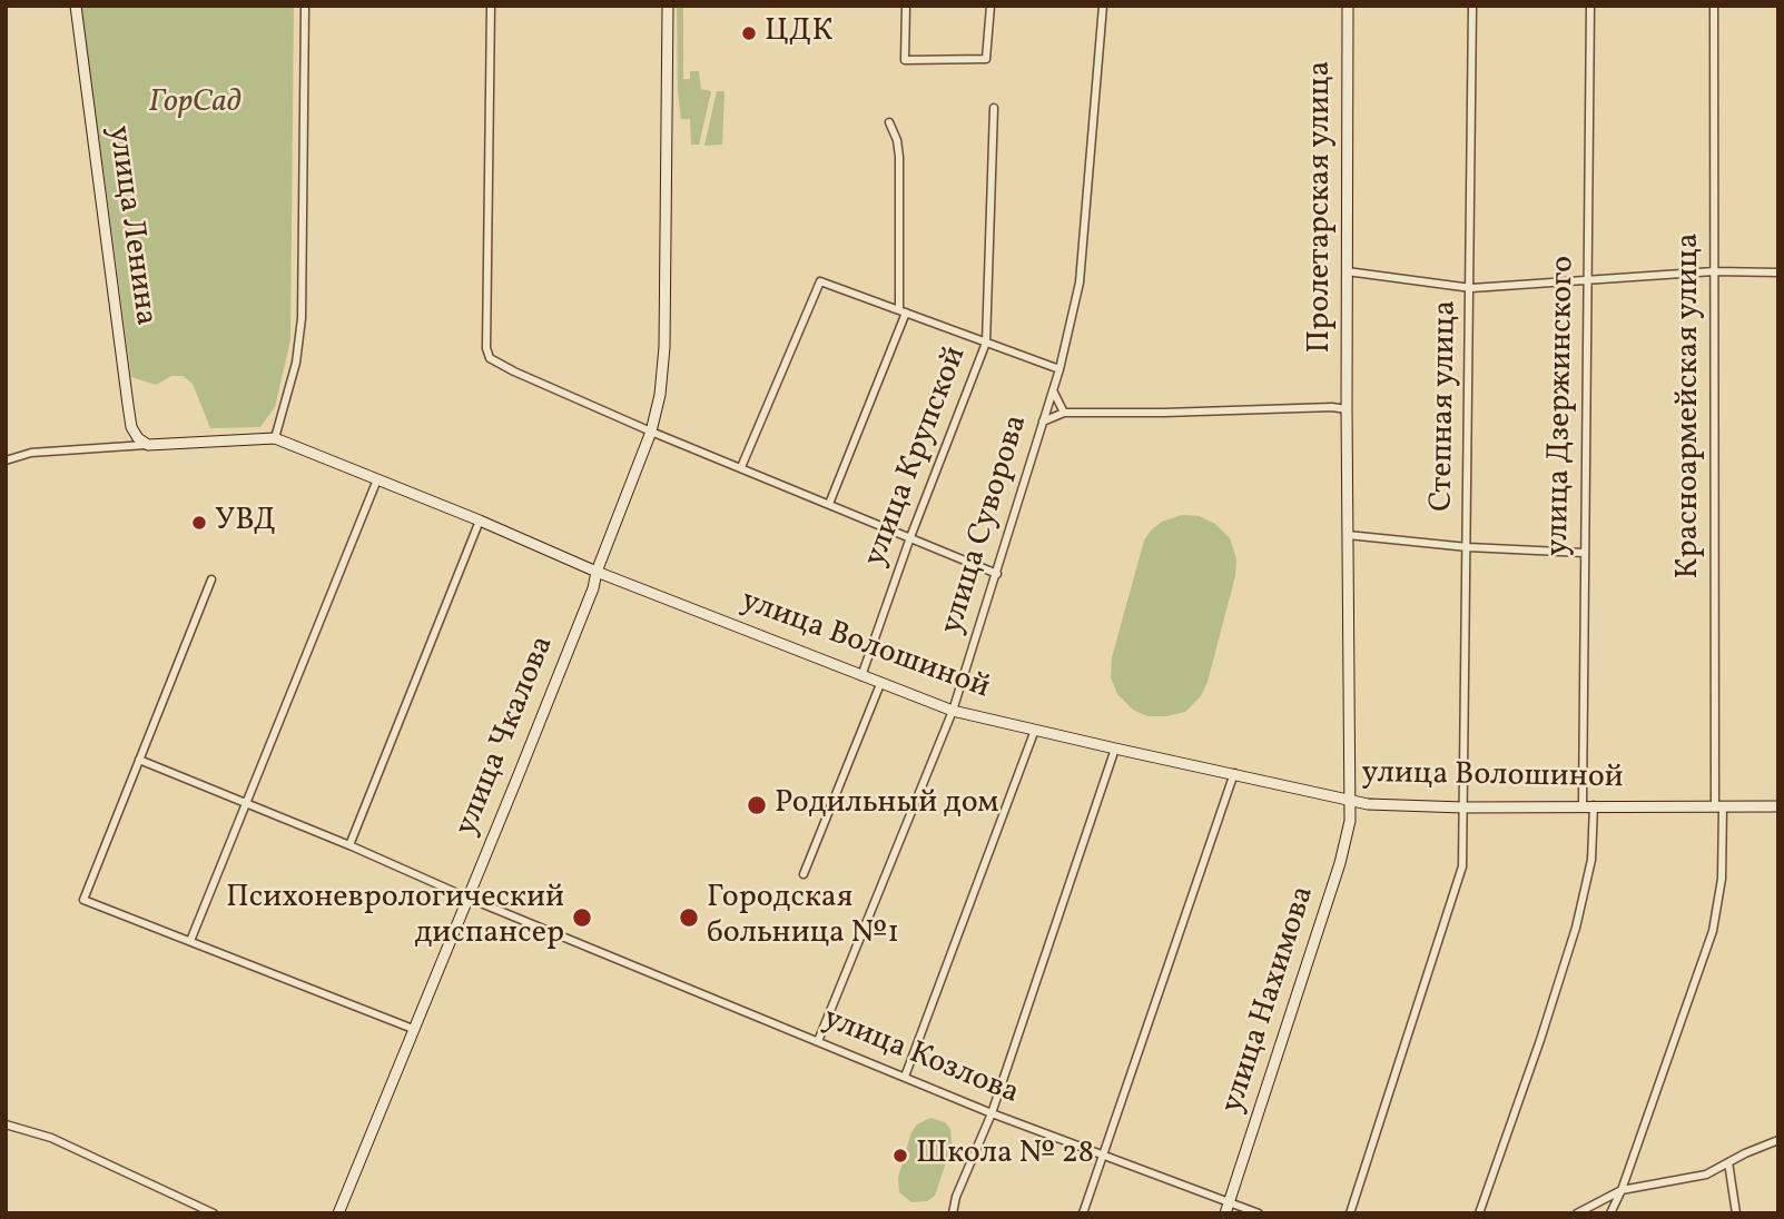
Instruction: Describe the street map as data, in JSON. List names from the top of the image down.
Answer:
{
  "streets": {
    "street": [
      "Пролетарская улица",
      "улица Ленина",
      "Степная улица",
      "улица Дзержинского",
      "Красноармейская улица",
      "улица Крупской",
      "улица Суворова",
      "улица Волошиной",
      "улица Чкалова",
      "улица Нахимова",
      "улица Козлова"
    ]
  },
  "crossings": [
    ["Пролетарская улица", "улица Волошиной"],
    ["Пролетарская улица", "улица Нахимова"],
    ["улица Ленина", "улица Волошиной"],
    ["Степная улица", "улица Волошиной"],
    ["улица Дзержинского", "улица Волошиной"],
    ["Красноармейская улица", "улица Волошиной"],
    ["улица Крупской", "улица Волошиной"],
    ["улица Суворова", "улица Волошиной"],
    ["улица Суворова", "улица Козлова"],
    ["улица Волошиной", "улица Чкалова"],
    ["улица Волошиной", "улица Нахимова"],
    ["улица Чкалова", "улица Козлова"],
    ["улица Нахимова", "улица Козлова"]
  ],
  "parks": ["ГорСад"],
  "places": [
    "ЦДК",
    "УВД",
    "Родильный дом",
    "Психоневрологический диспансер",
    "Городская больница №1",
    "Школа № 28"
  ]
}
